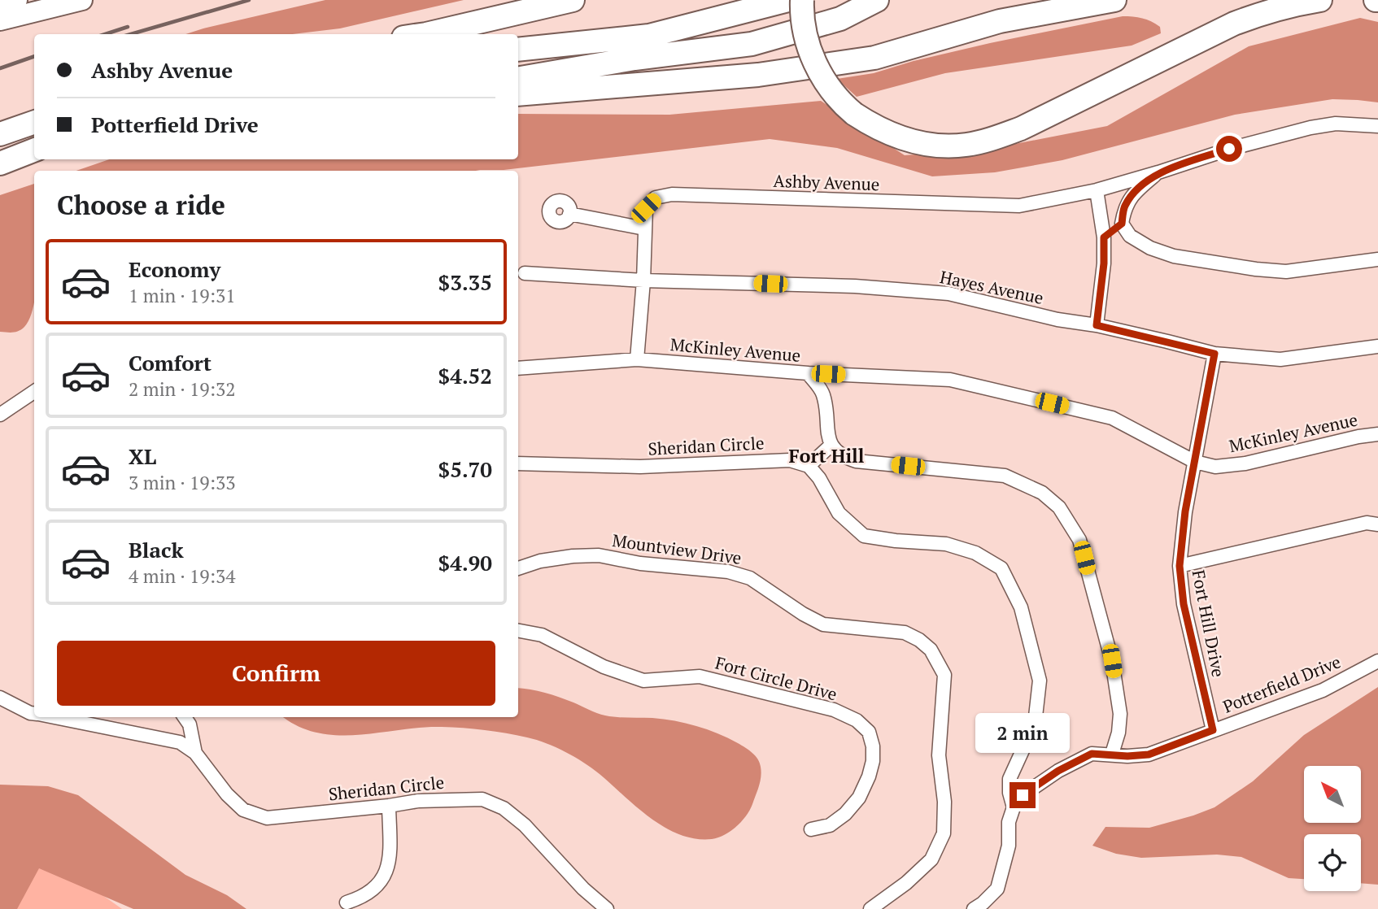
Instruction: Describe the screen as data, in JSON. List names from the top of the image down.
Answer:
{
  "streets": {
    "street": [
      "Ashby Avenue",
      "Hayes Avenue",
      "McKinley Avenue",
      "Sheridan Circle",
      "Mountview Drive",
      "Fort Hill Drive",
      "Fort Circle Drive",
      "Potterfield Drive"
    ]
  },
  "crossings": [
    ["Ashby Avenue", "Hayes Avenue"],
    ["Ashby Avenue", "McKinley Avenue"],
    ["Hayes Avenue", "Fort Hill Drive"],
    ["McKinley Avenue", "Fort Hill Drive"],
    ["Fort Hill Drive", "Potterfield Drive"]
  ],
  "districts": ["Fort Hill"],
  "north": "top left",
  "page": {
    "banner": ["Ashby Avenue", "Potterfield Drive"],
    "heading": "Choose a ride",
    "list": [
      {
        "name": "Economy",
        "note": "1 min · 19:31",
        "value": "$3.35"
      },
      {
        "name": "Comfort",
        "note": "2 min · 19:32",
        "value": "$4.52"
      },
      {
        "name": "XL",
        "note": "3 min · 19:33",
        "value": "$5.70"
      },
      {
        "name": "Black",
        "note": "4 min · 19:34",
        "value": "$4.90"
      }
    ],
    "buttons": "Confirm",
    "bubble": "2 min"
  }
}
